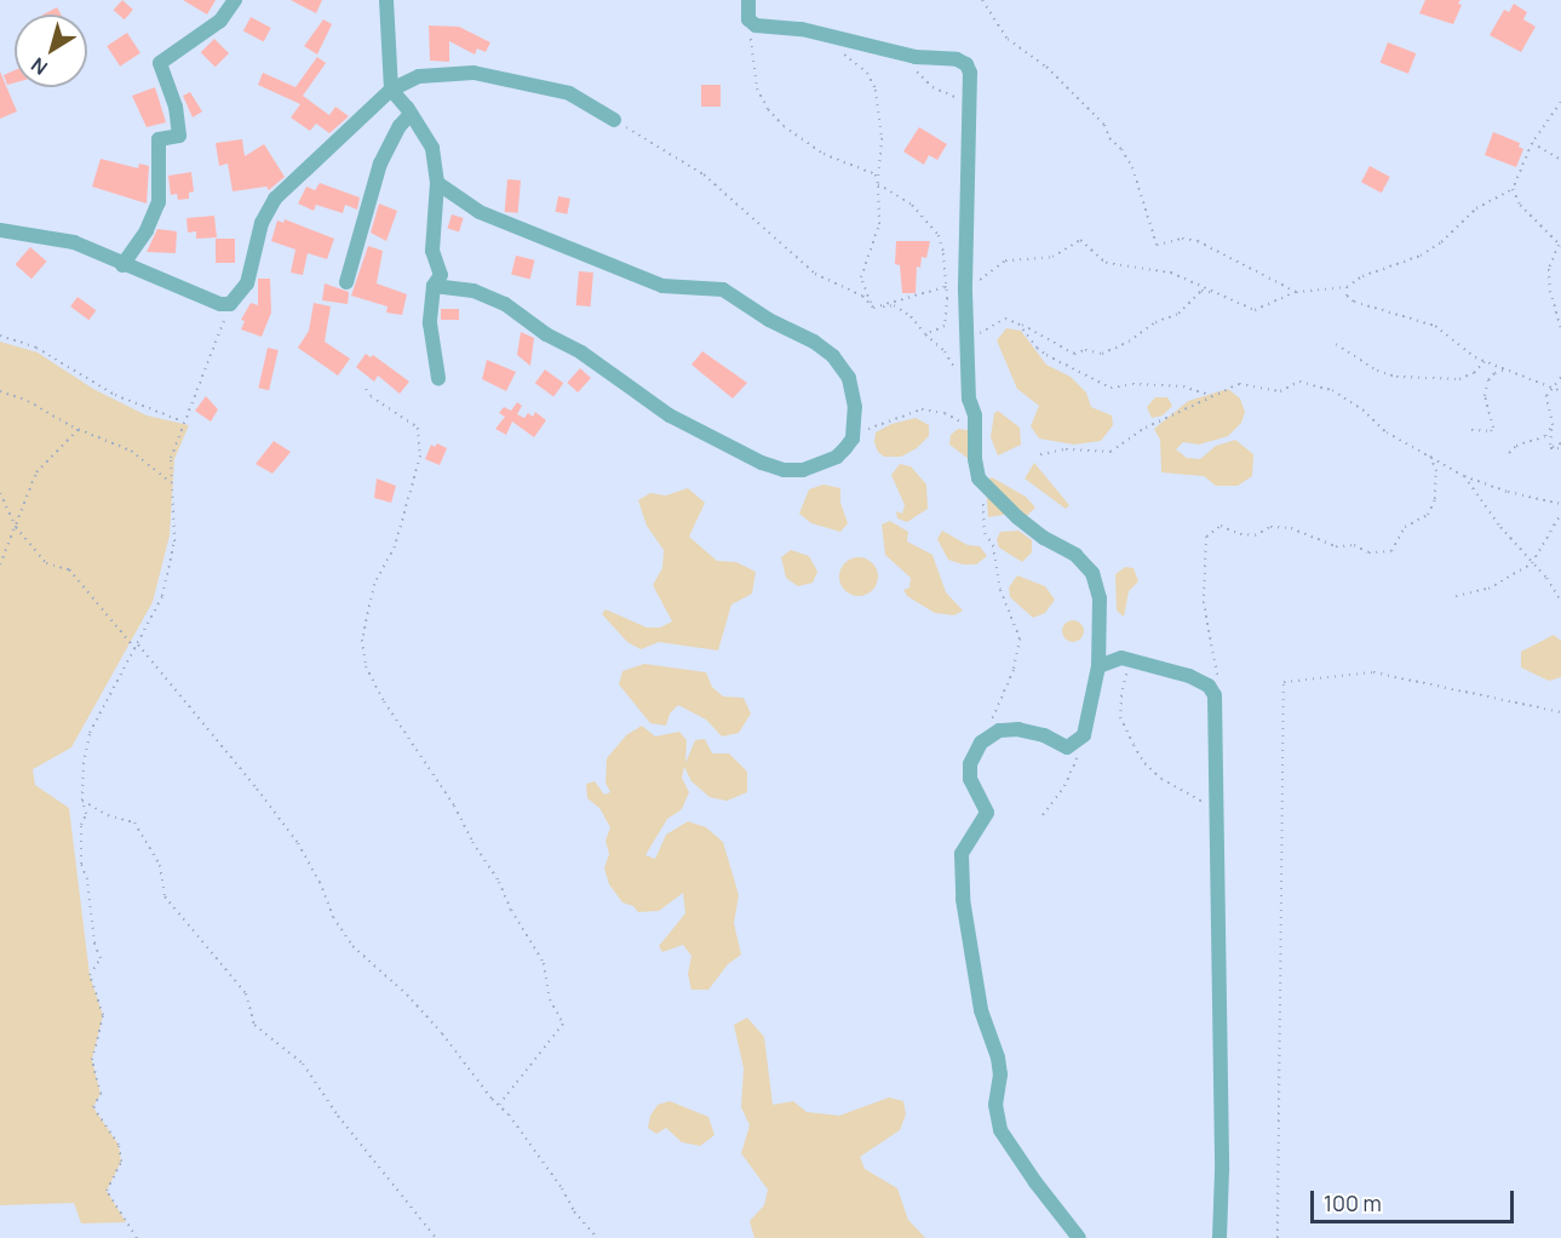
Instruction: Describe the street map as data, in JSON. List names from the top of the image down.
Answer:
{
  "scale_bar": "100 m",
  "north": "bottom left"
}
